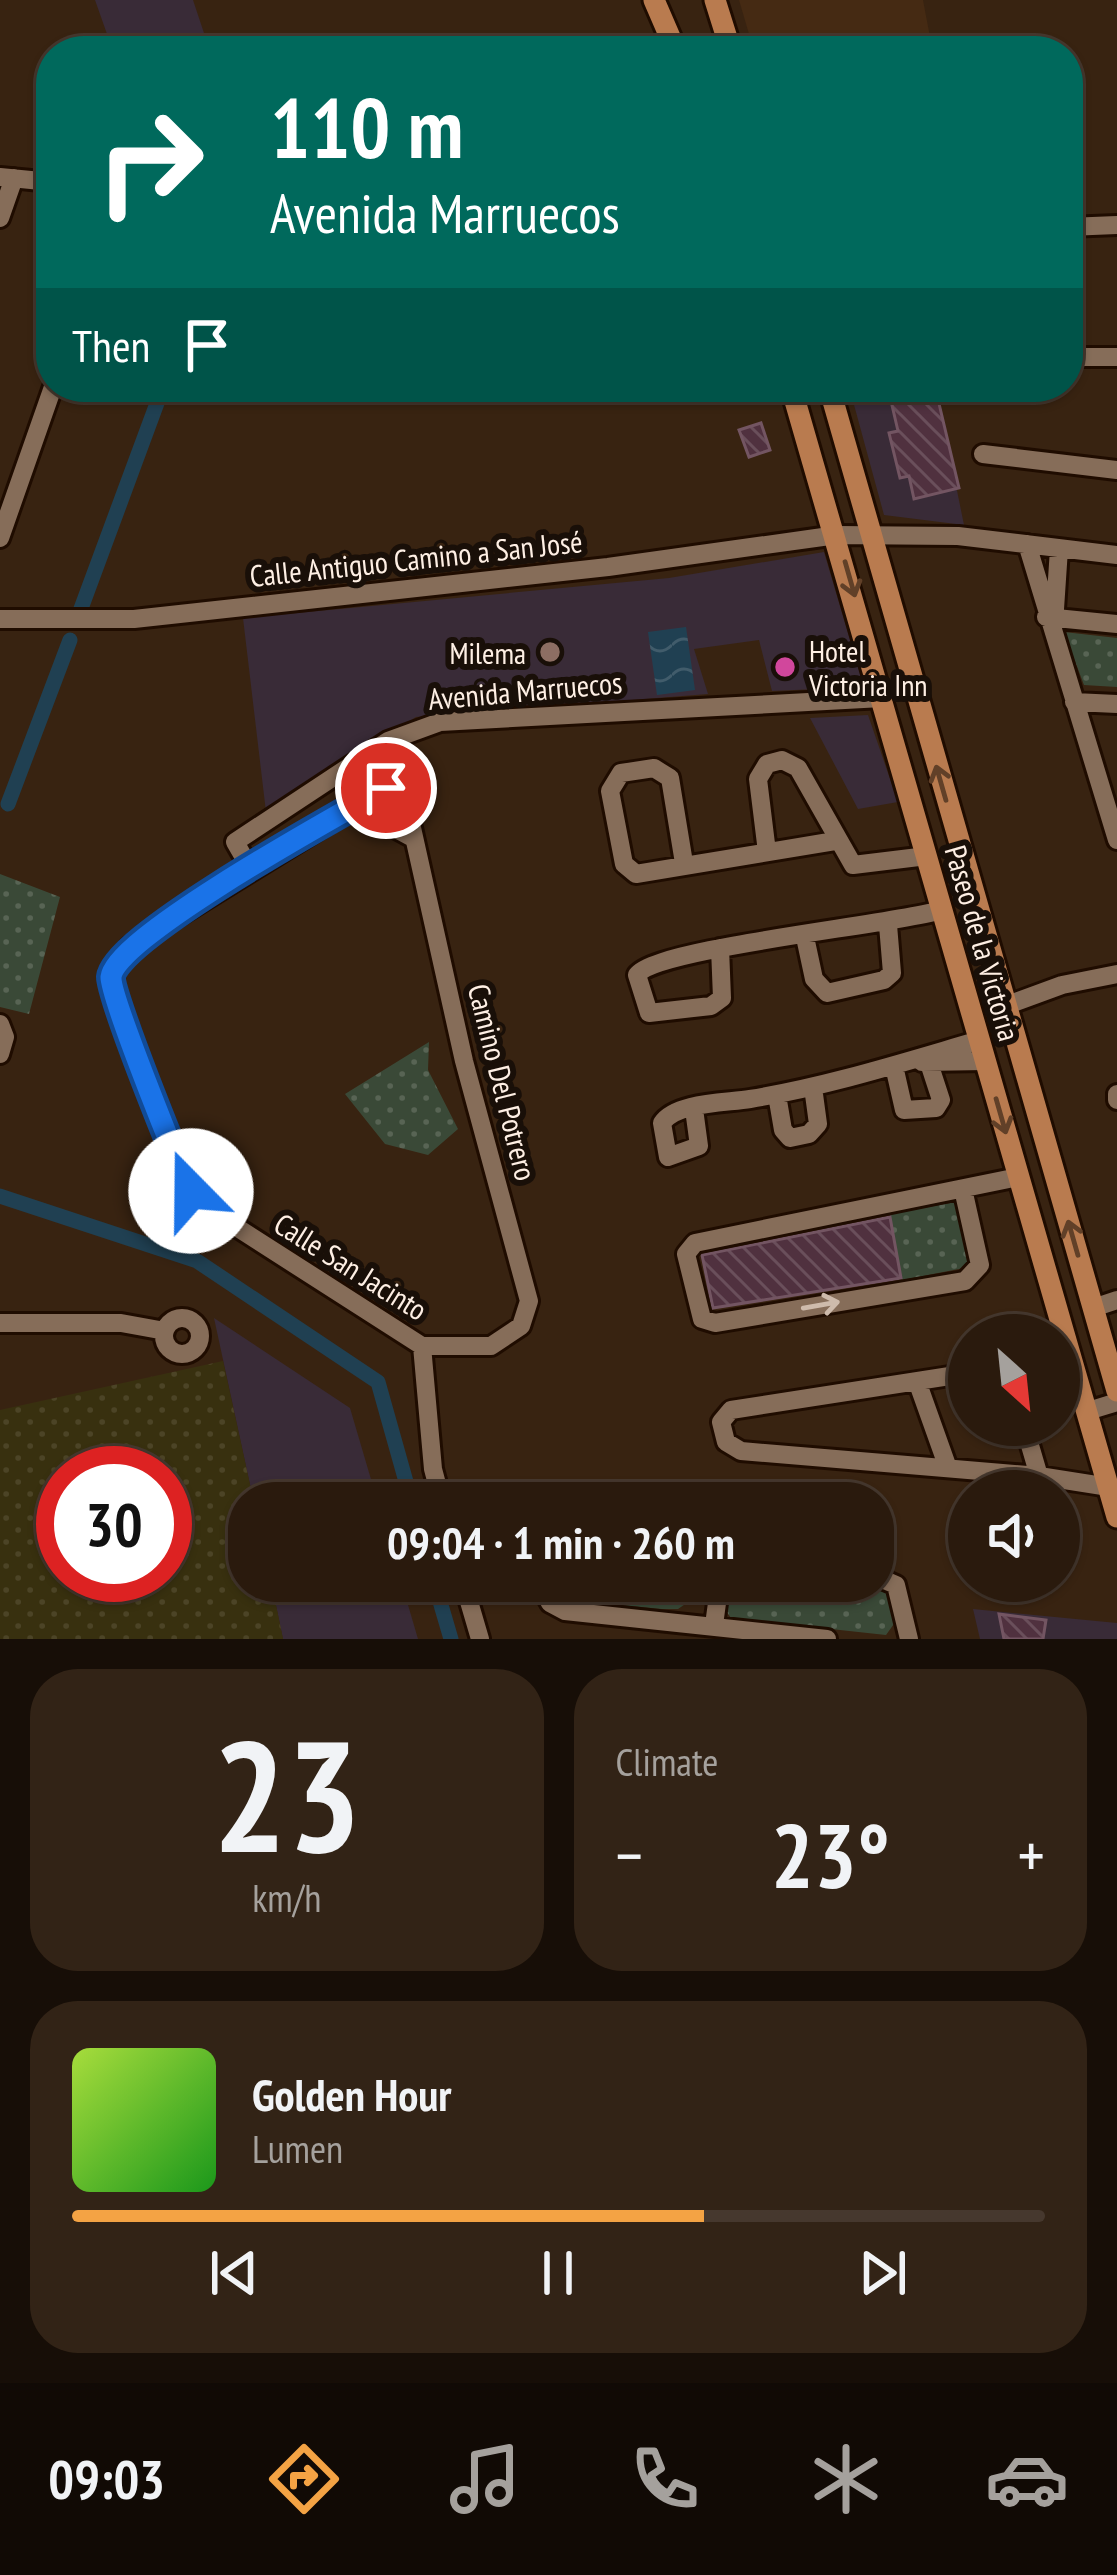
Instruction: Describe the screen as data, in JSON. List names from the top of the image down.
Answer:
{
  "streets": {
    "main road": ["Paseo de la Victoria"],
    "street": [
      "Calle Antiguo Camino a San José",
      "Avenida Marruecos",
      "Camino Del Potrero",
      "Calle San Jacinto"
    ]
  },
  "crossings": [
    ["Calle Antiguo Camino a San José", "Paseo de la Victoria"],
    ["Avenida Marruecos", "Paseo de la Victoria"],
    ["Avenida Marruecos", "Calle San Jacinto"],
    ["Camino Del Potrero", "Calle San Jacinto"]
  ],
  "places": ["Milema", "Hotel Victoria Inn"],
  "north": "bottom right",
  "page": {
    "turn": ["110 m", "Avenida Marruecos"],
    "then": "Then",
    "limit": "30",
    "trip": "09:04 · 1 min · 260 m",
    "tile": [
      ["23", "km/h"],
      "Climate"
    ],
    "heat": ["−", "23°", "+"],
    "song": ["Golden Hour", "Lumen"],
    "tabs": "09:03"
  }
}
